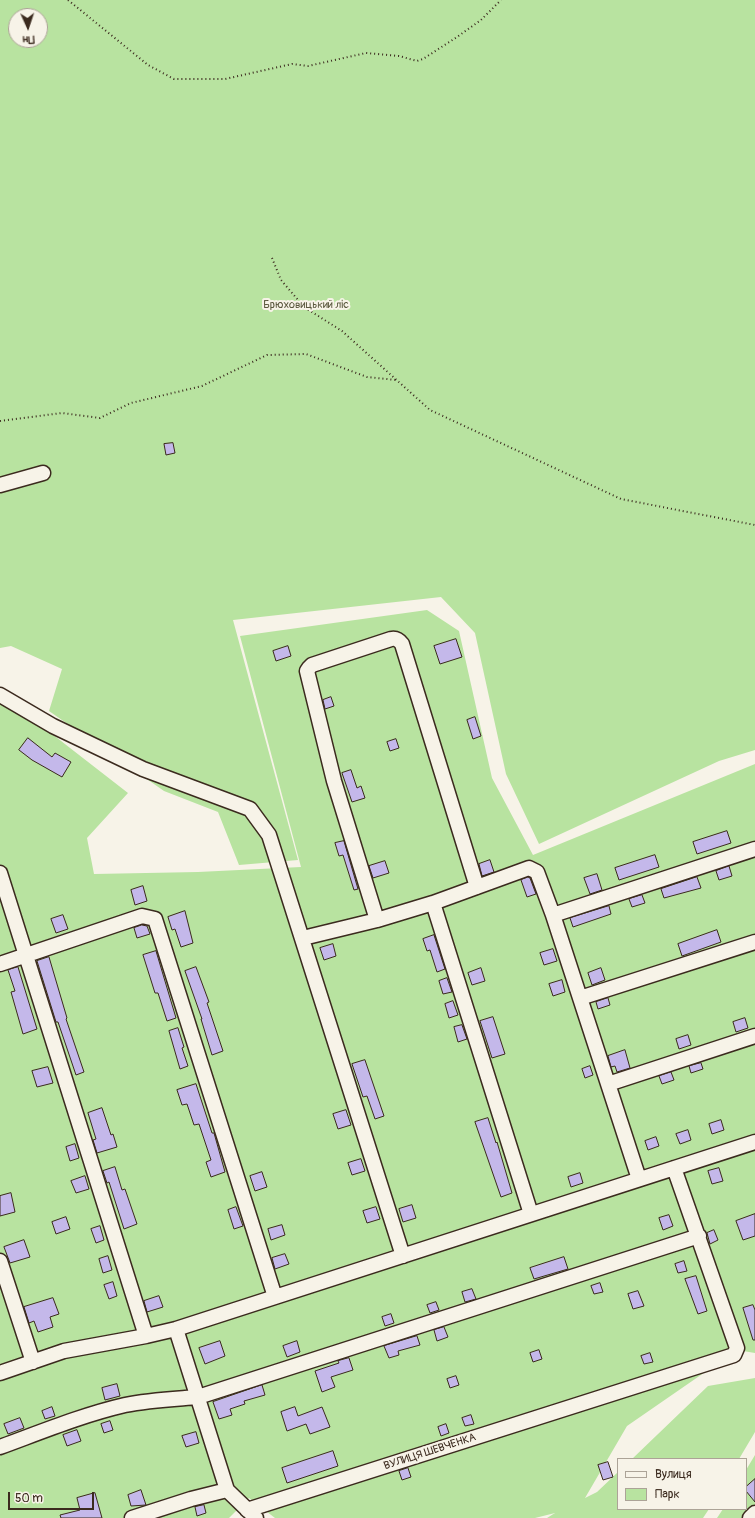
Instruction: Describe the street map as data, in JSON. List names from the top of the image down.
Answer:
{
  "streets": {
    "street": ["ВУЛИЦЯ ШЕВЧЕНКА"]
  },
  "parks": ["Брюховицький ліс"],
  "legend": ["Вулиця", "Парк"],
  "scale_bar": "50 m",
  "north": "bottom"
}
